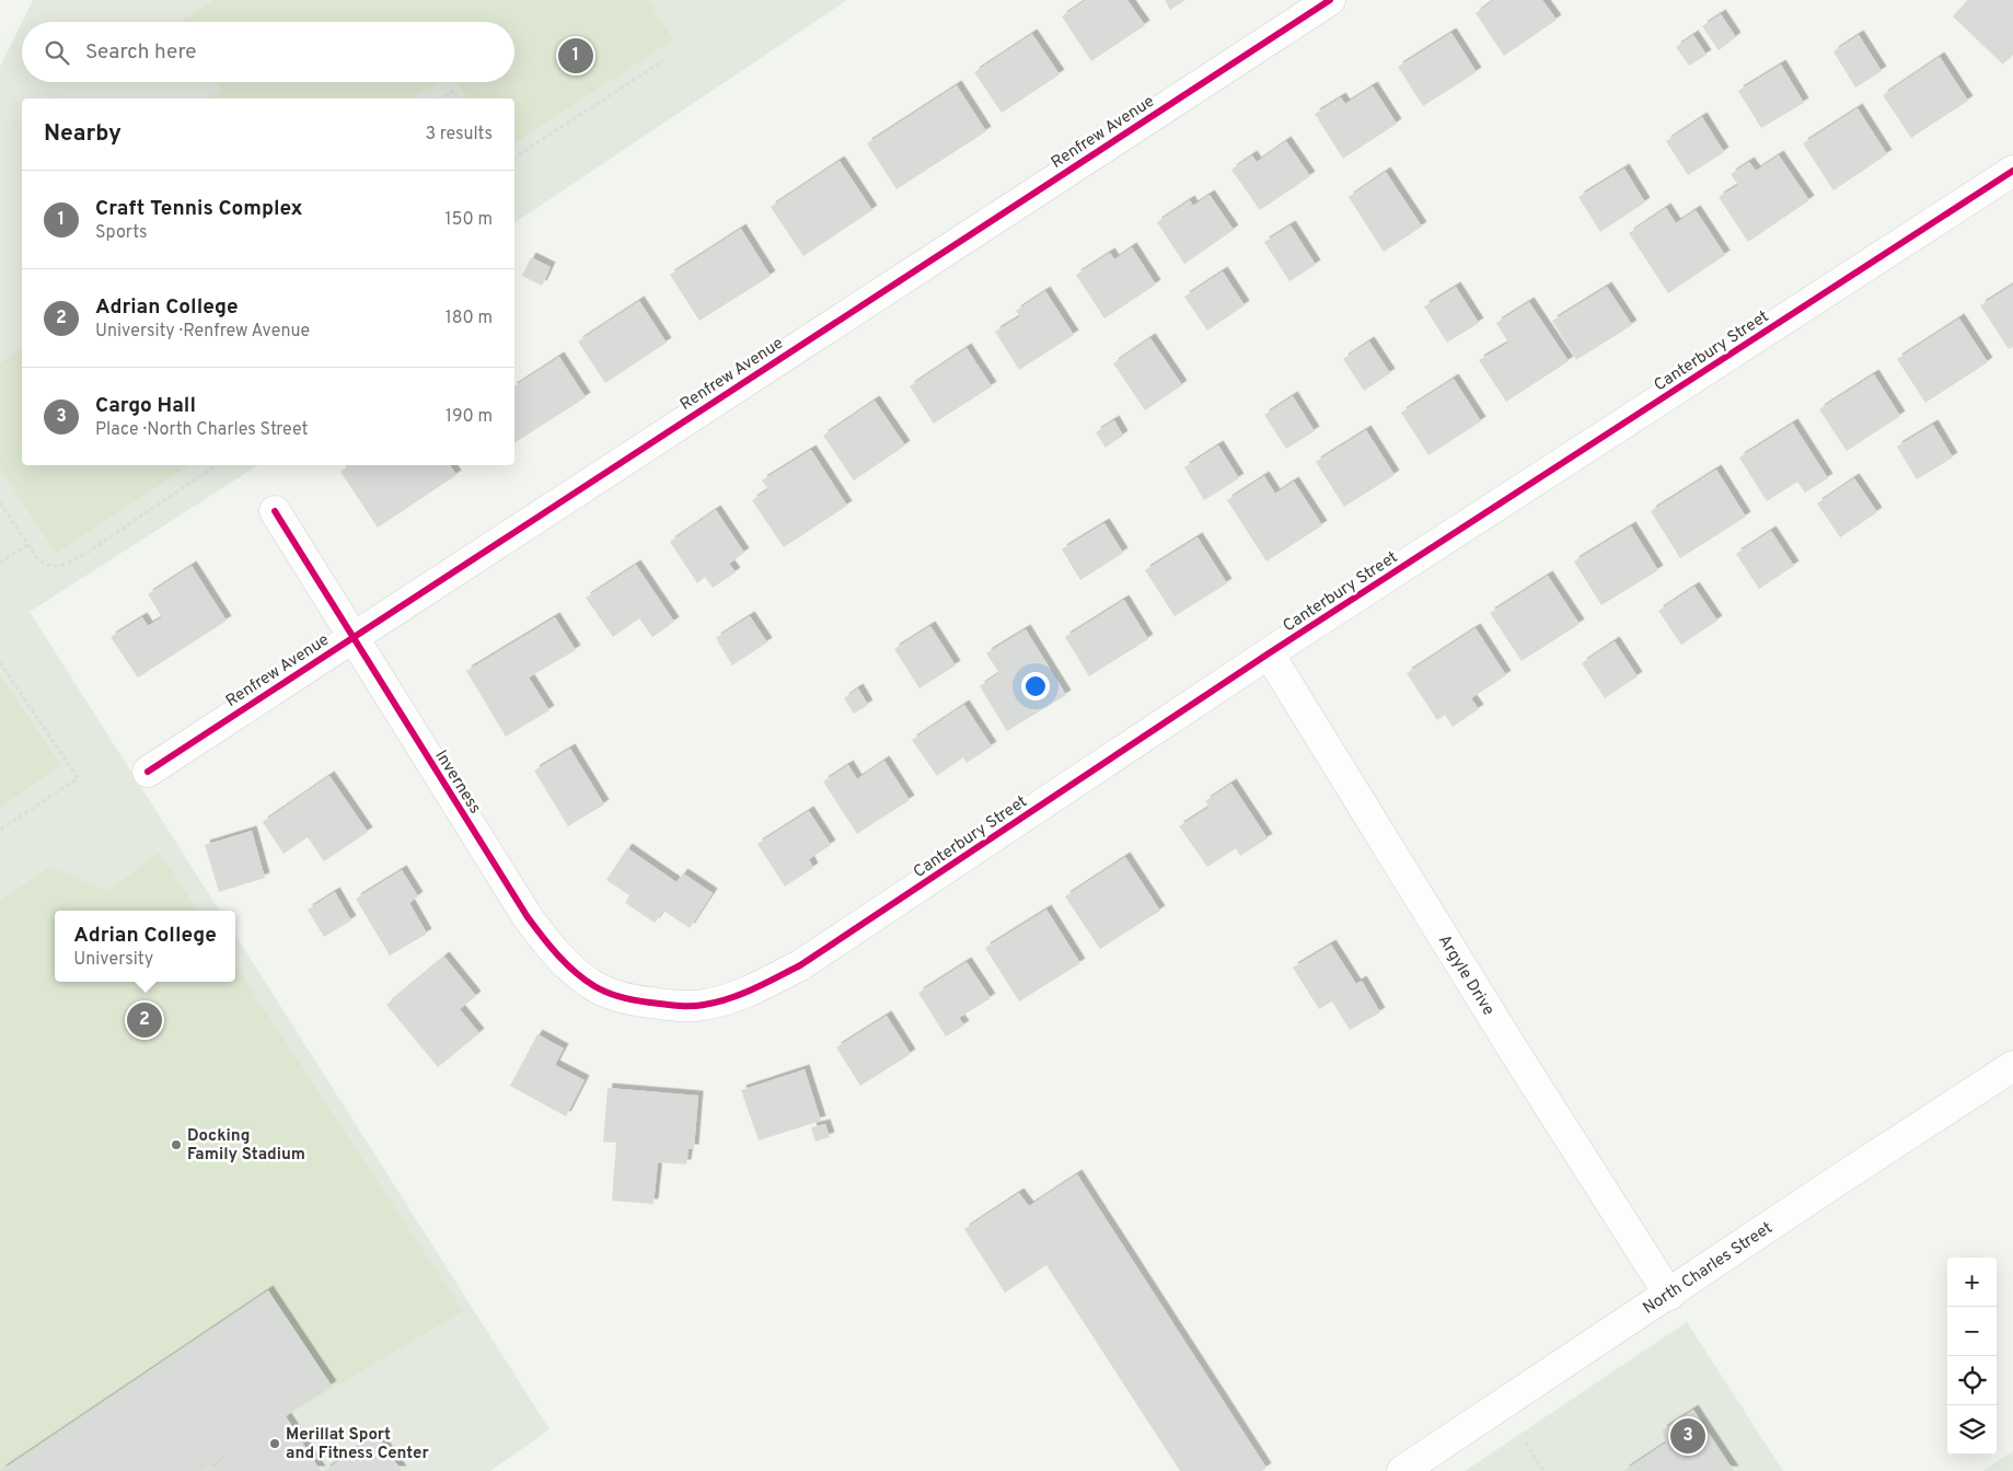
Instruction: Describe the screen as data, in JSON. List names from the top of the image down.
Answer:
{
  "streets": {
    "street": [
      "Renfrew Avenue",
      "Canterbury Street",
      "Inverness",
      "Argyle Drive",
      "North Charles Street"
    ]
  },
  "crossings": [
    ["Renfrew Avenue", "Inverness"],
    ["Canterbury Street", "Inverness"],
    ["Canterbury Street", "Argyle Drive"],
    ["Argyle Drive", "North Charles Street"]
  ],
  "places": ["Docking Family Stadium", "Merillat Sport and Fitness Center"],
  "page": {
    "search": "Search here",
    "pins": ["1", "2", "3"],
    "heading": ["Nearby", "3 results"],
    "list": [
      {
        "mark": "1",
        "name": "Craft Tennis Complex",
        "note": "Sports",
        "value": "150 m"
      },
      {
        "mark": "2",
        "name": "Adrian College",
        "note": "University · Renfrew Avenue",
        "value": "180 m"
      },
      {
        "mark": "3",
        "name": "Cargo Hall",
        "note": "Place · North Charles Street",
        "value": "190 m"
      }
    ],
    "popup": ["Adrian College", "University"],
    "map_buttons": ["+", "−"]
  }
}
